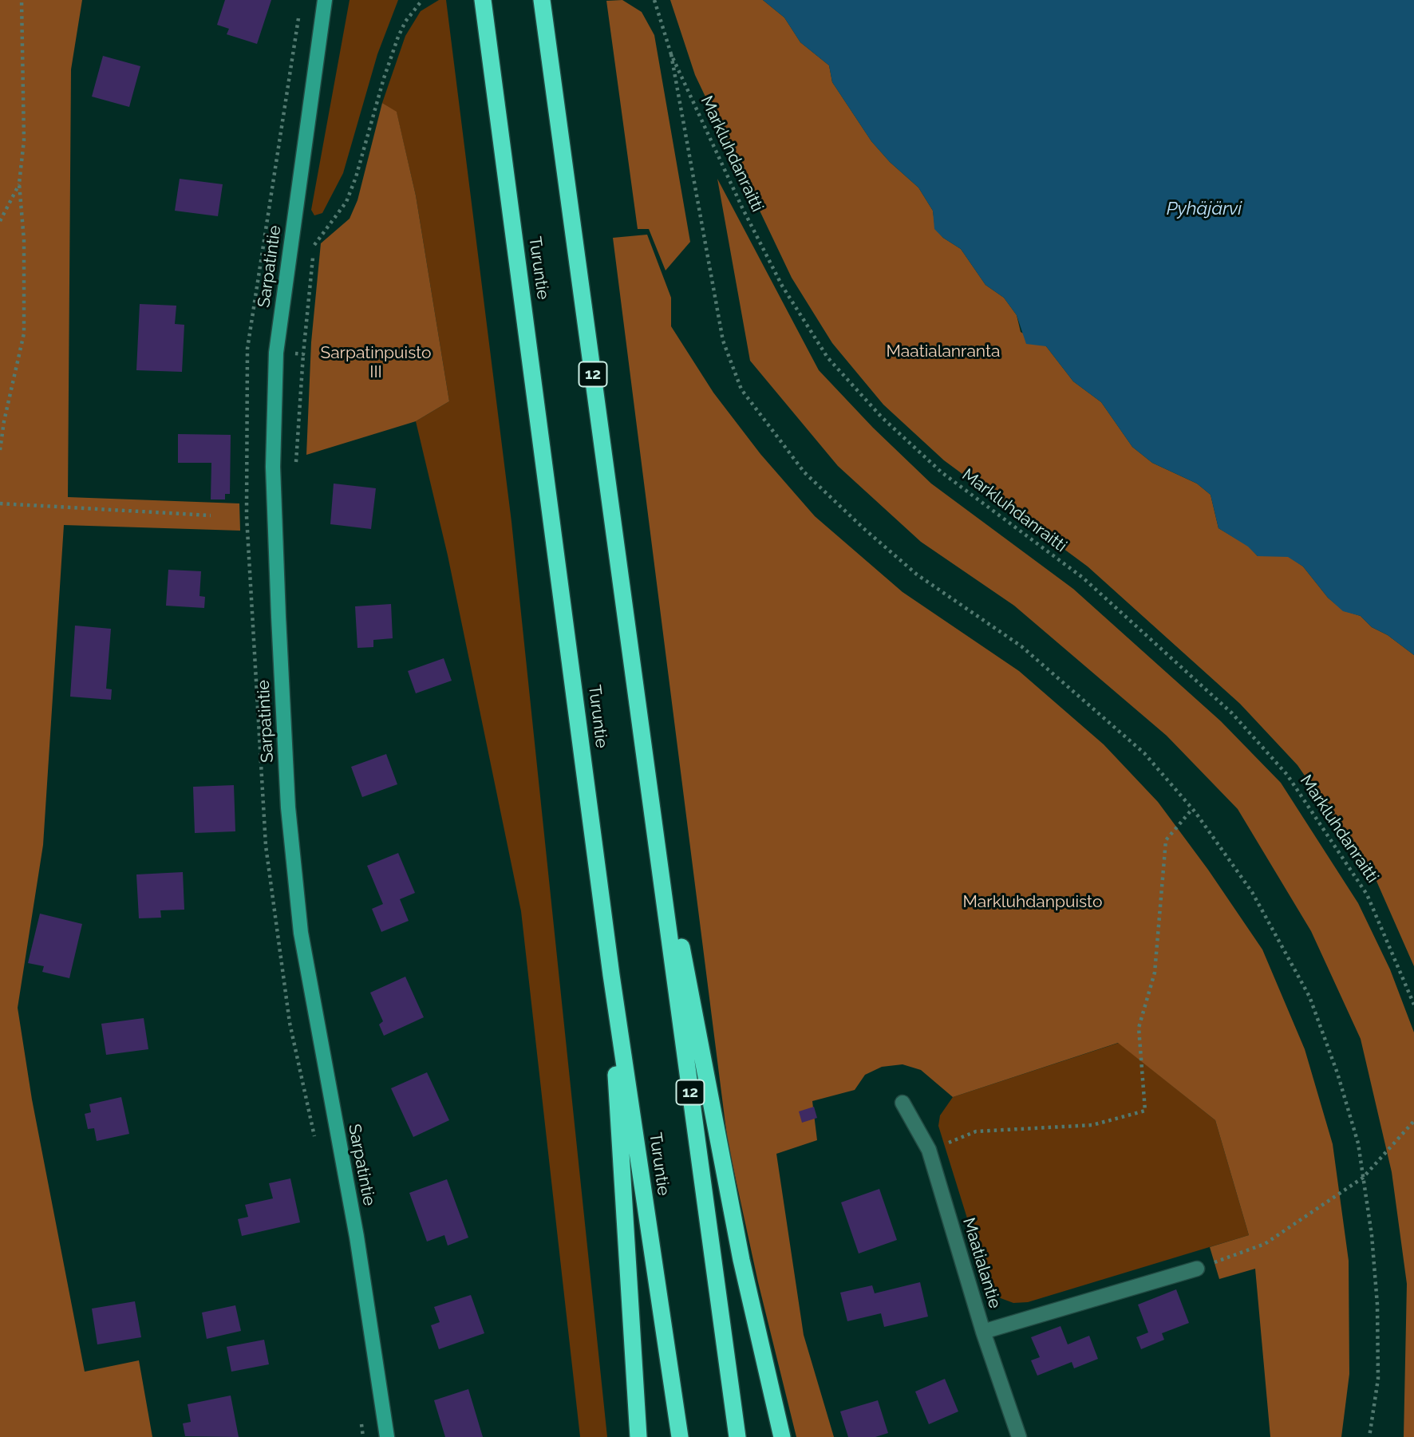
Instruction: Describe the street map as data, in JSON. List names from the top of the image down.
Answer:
{
  "streets": {
    "highway": ["Turuntie", "12"],
    "main road": ["Sarpatintie"],
    "street": ["Maatialantie"],
    "path": ["Markluhdanraitti"]
  },
  "water": ["Pyhäjärvi"],
  "parks": ["Maatialanranta", "Sarpatinpuisto III", "Markluhdanpuisto"]
}
